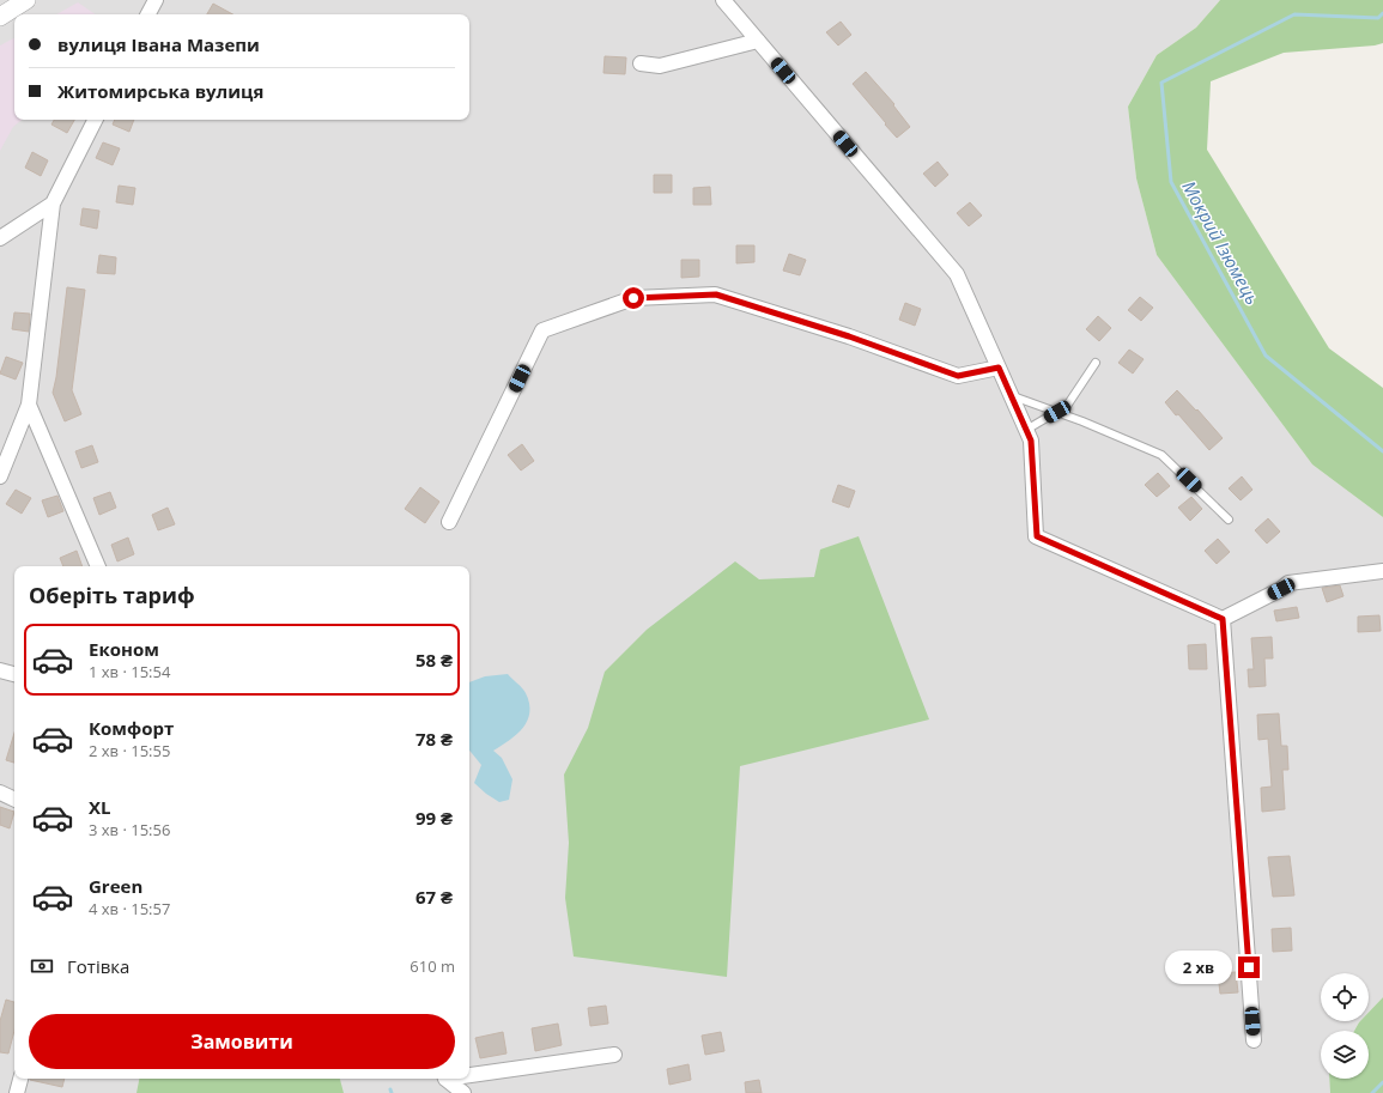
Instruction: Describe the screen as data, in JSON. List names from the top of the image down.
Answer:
{
  "water": ["Мокрий Ізюмець"],
  "page": {
    "banner": ["вулиця Івана Мазепи", "Житомирська вулиця"],
    "heading": "Оберіть тариф",
    "list": [
      {
        "name": "Економ",
        "note": "1 хв · 15:54",
        "value": "58 ₴"
      },
      {
        "name": "Комфорт",
        "note": "2 хв · 15:55",
        "value": "78 ₴"
      },
      {
        "name": "XL",
        "note": "3 хв · 15:56",
        "value": "99 ₴"
      },
      {
        "name": "Green",
        "note": "4 хв · 15:57",
        "value": "67 ₴"
      }
    ],
    "pay": ["Готівка", "610 m"],
    "bubble": "2 хв",
    "buttons": "Замовити"
  }
}
